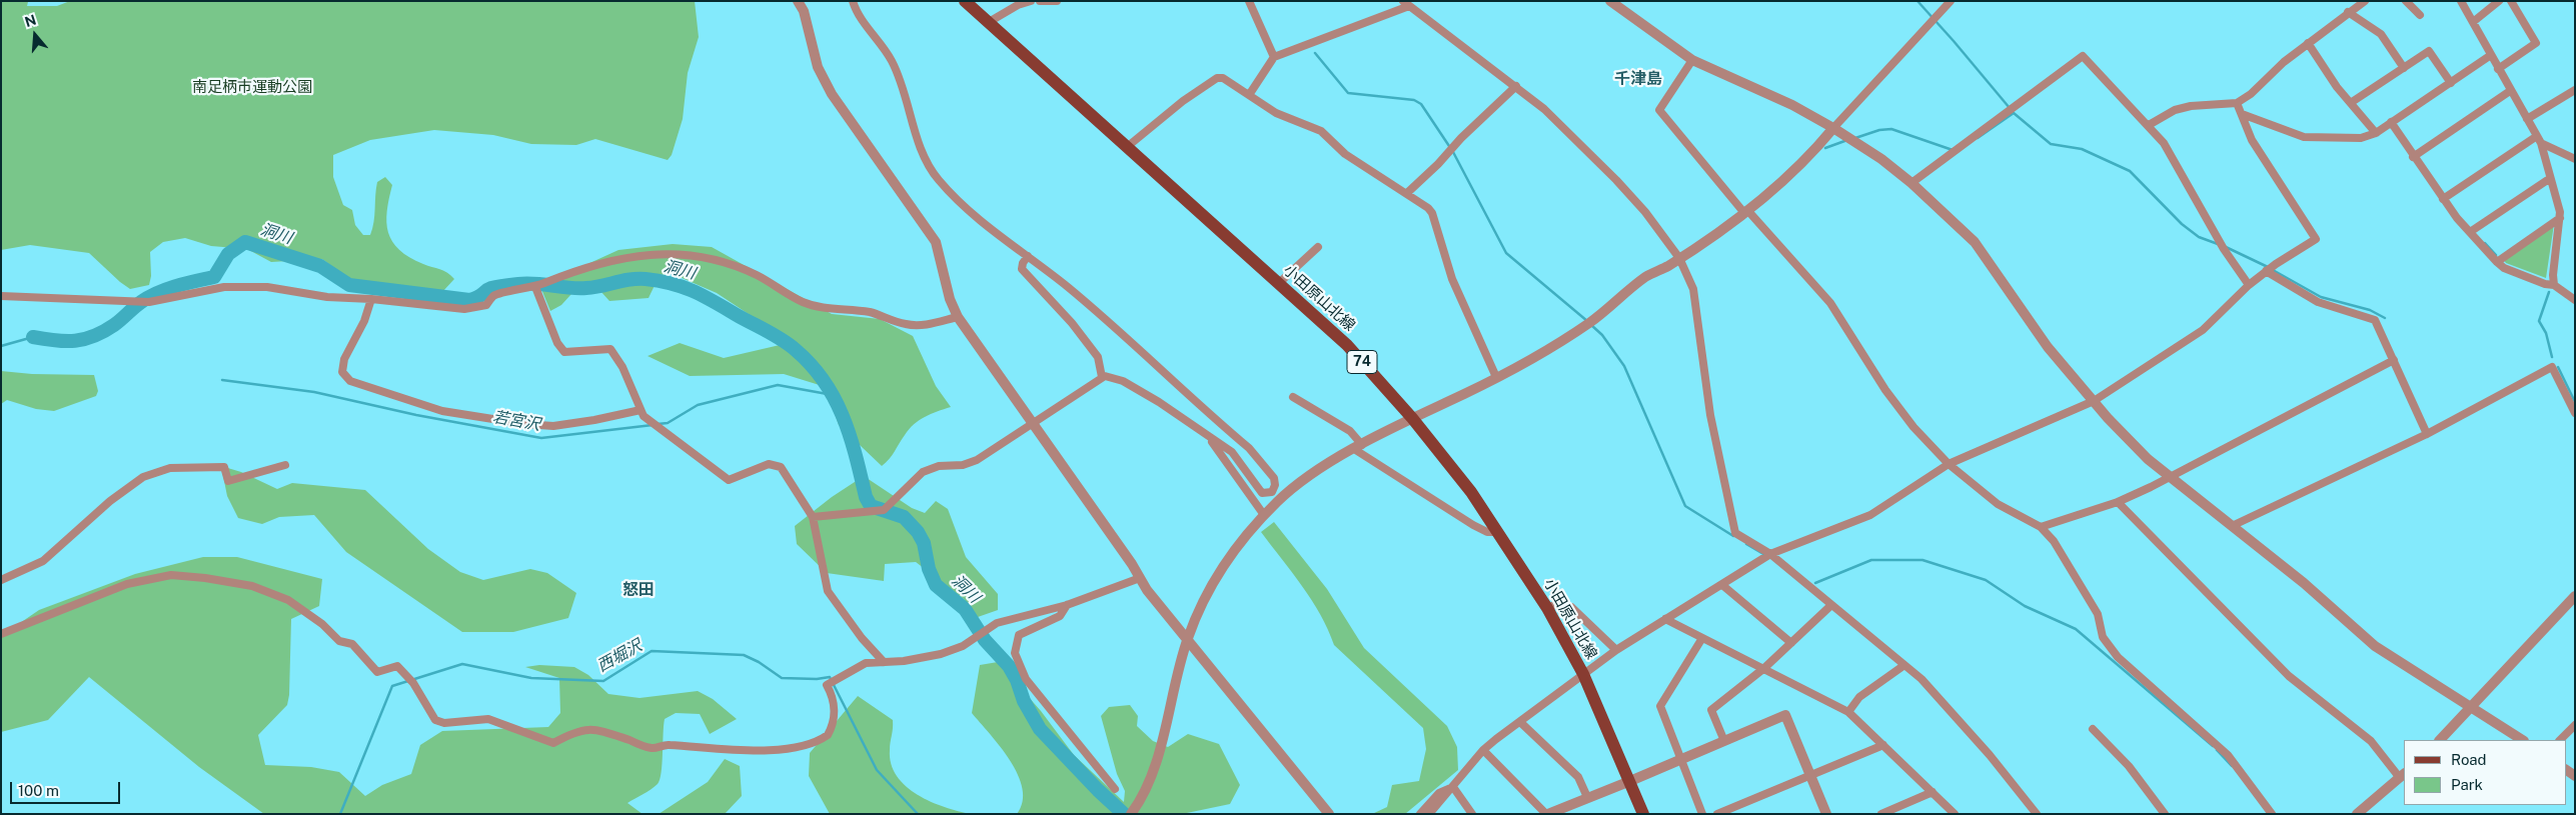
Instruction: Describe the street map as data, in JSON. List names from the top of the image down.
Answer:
{
  "streets": {
    "main road": ["小田原山北線", "74"]
  },
  "districts": ["千津島", "怒田"],
  "water": ["洞川", "若宮沢", "西堀沢"],
  "parks": ["南足柄市運動公園"],
  "legend": ["Road", "Park"],
  "scale_bar": "100 m",
  "north": "top"
}
